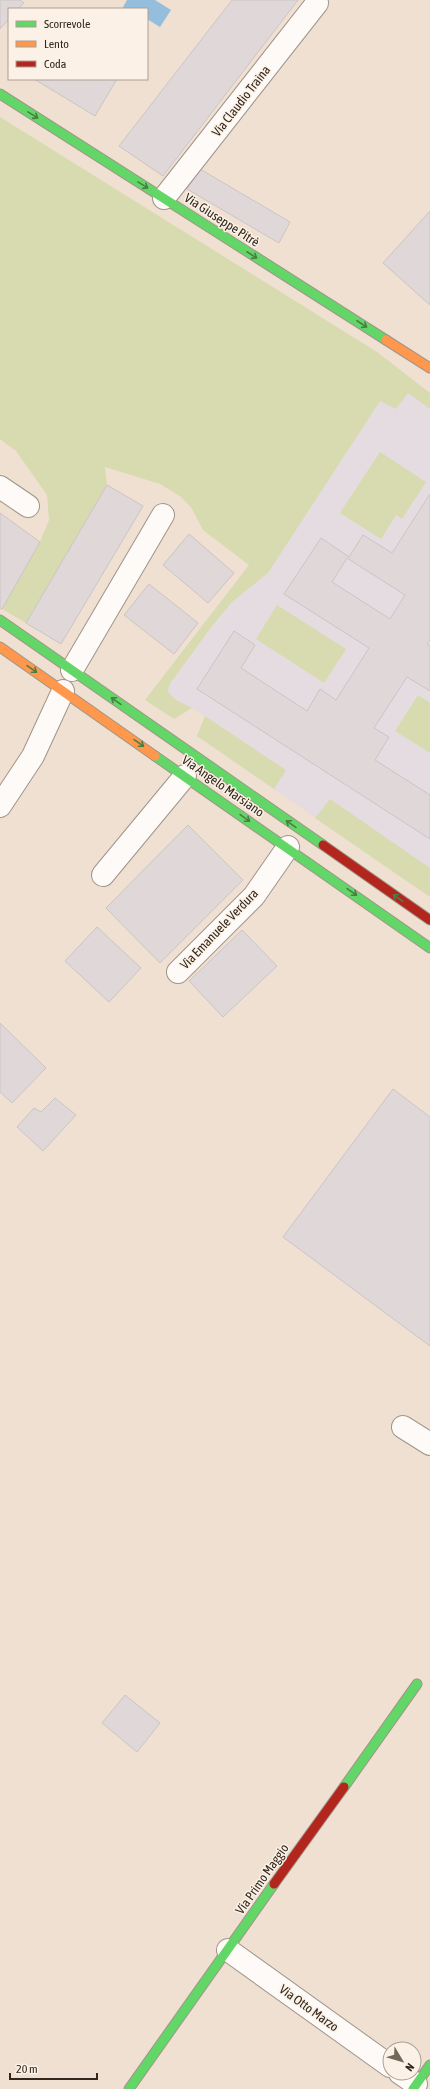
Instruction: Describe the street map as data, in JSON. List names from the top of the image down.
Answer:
{
  "streets": {
    "street": [
      "Via Claudio Traina",
      "Via Giuseppe Pitrè",
      "Via Angelo Marsiano",
      "Via Emanuele Verdura",
      "Via Primo Maggio",
      "Via Otto Marzo"
    ]
  },
  "crossings": [
    ["Via Claudio Traina", "Via Giuseppe Pitrè"],
    ["Via Angelo Marsiano", "Via Emanuele Verdura"],
    ["Via Primo Maggio", "Via Otto Marzo"]
  ],
  "one_way": ["Via Giuseppe Pitrè"],
  "legend": ["Scorrevole", "Lento", "Coda"],
  "scale_bar": "20 m",
  "north": "bottom right"
}
